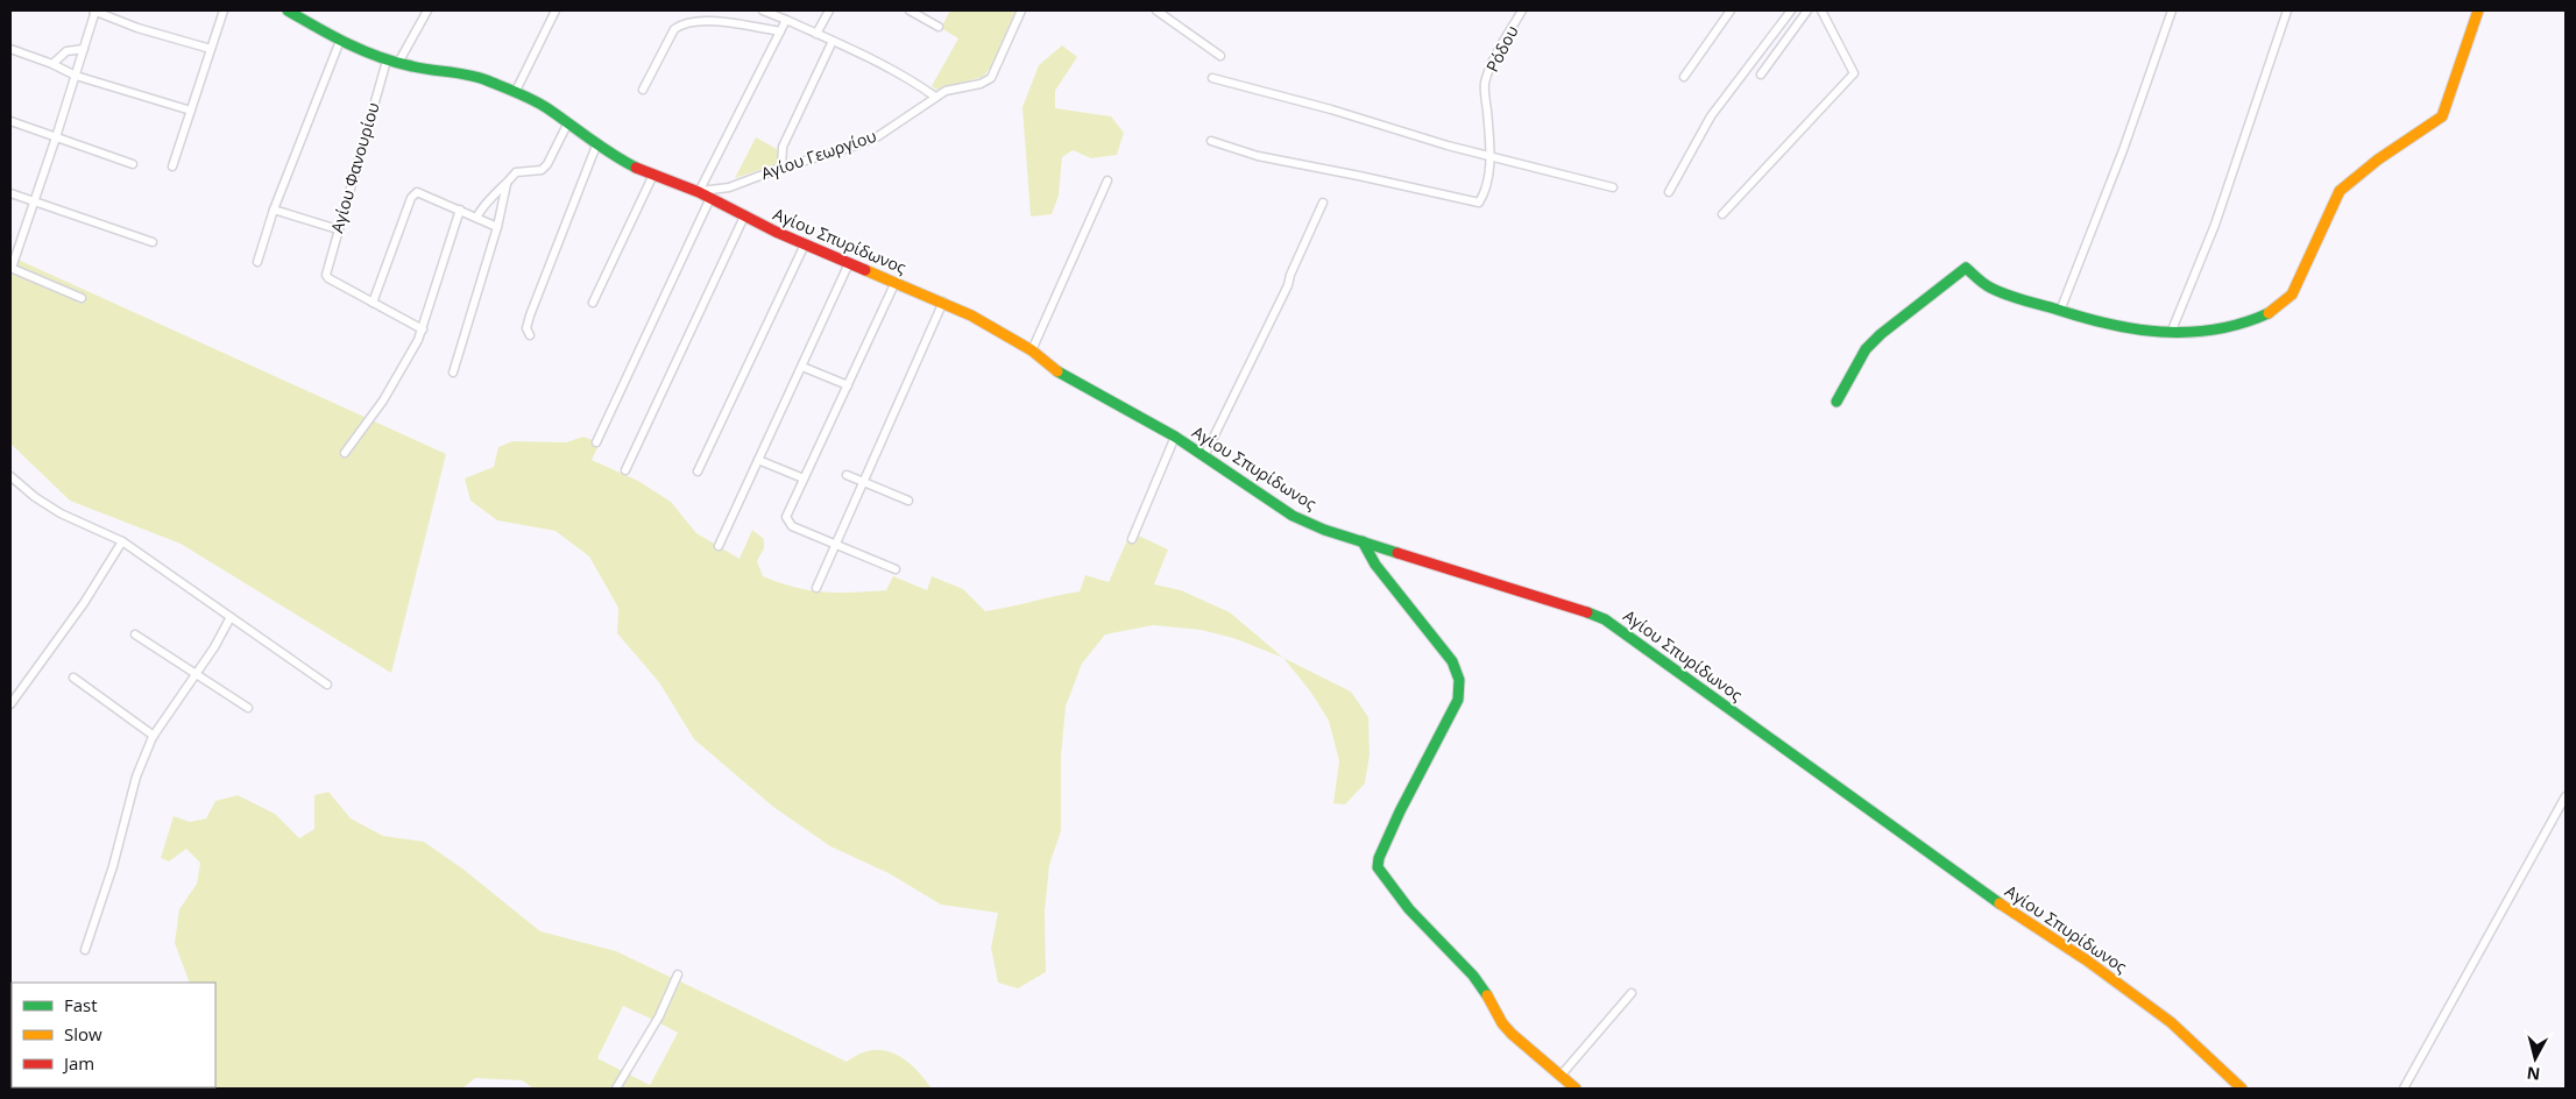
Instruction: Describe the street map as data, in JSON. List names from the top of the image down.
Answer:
{
  "streets": {
    "street": [
      "Ρόδου",
      "Αγίου Γεωργίου",
      "Αγίου Φανουρίου",
      "Αγίου Σπυρίδωνος"
    ]
  },
  "crossings": [
    ["Αγίου Γεωργίου", "Αγίου Σπυρίδωνος"],
    ["Αγίου Φανουρίου", "Αγίου Σπυρίδωνος"]
  ],
  "legend": ["Fast", "Slow", "Jam"],
  "north": "bottom"
}
